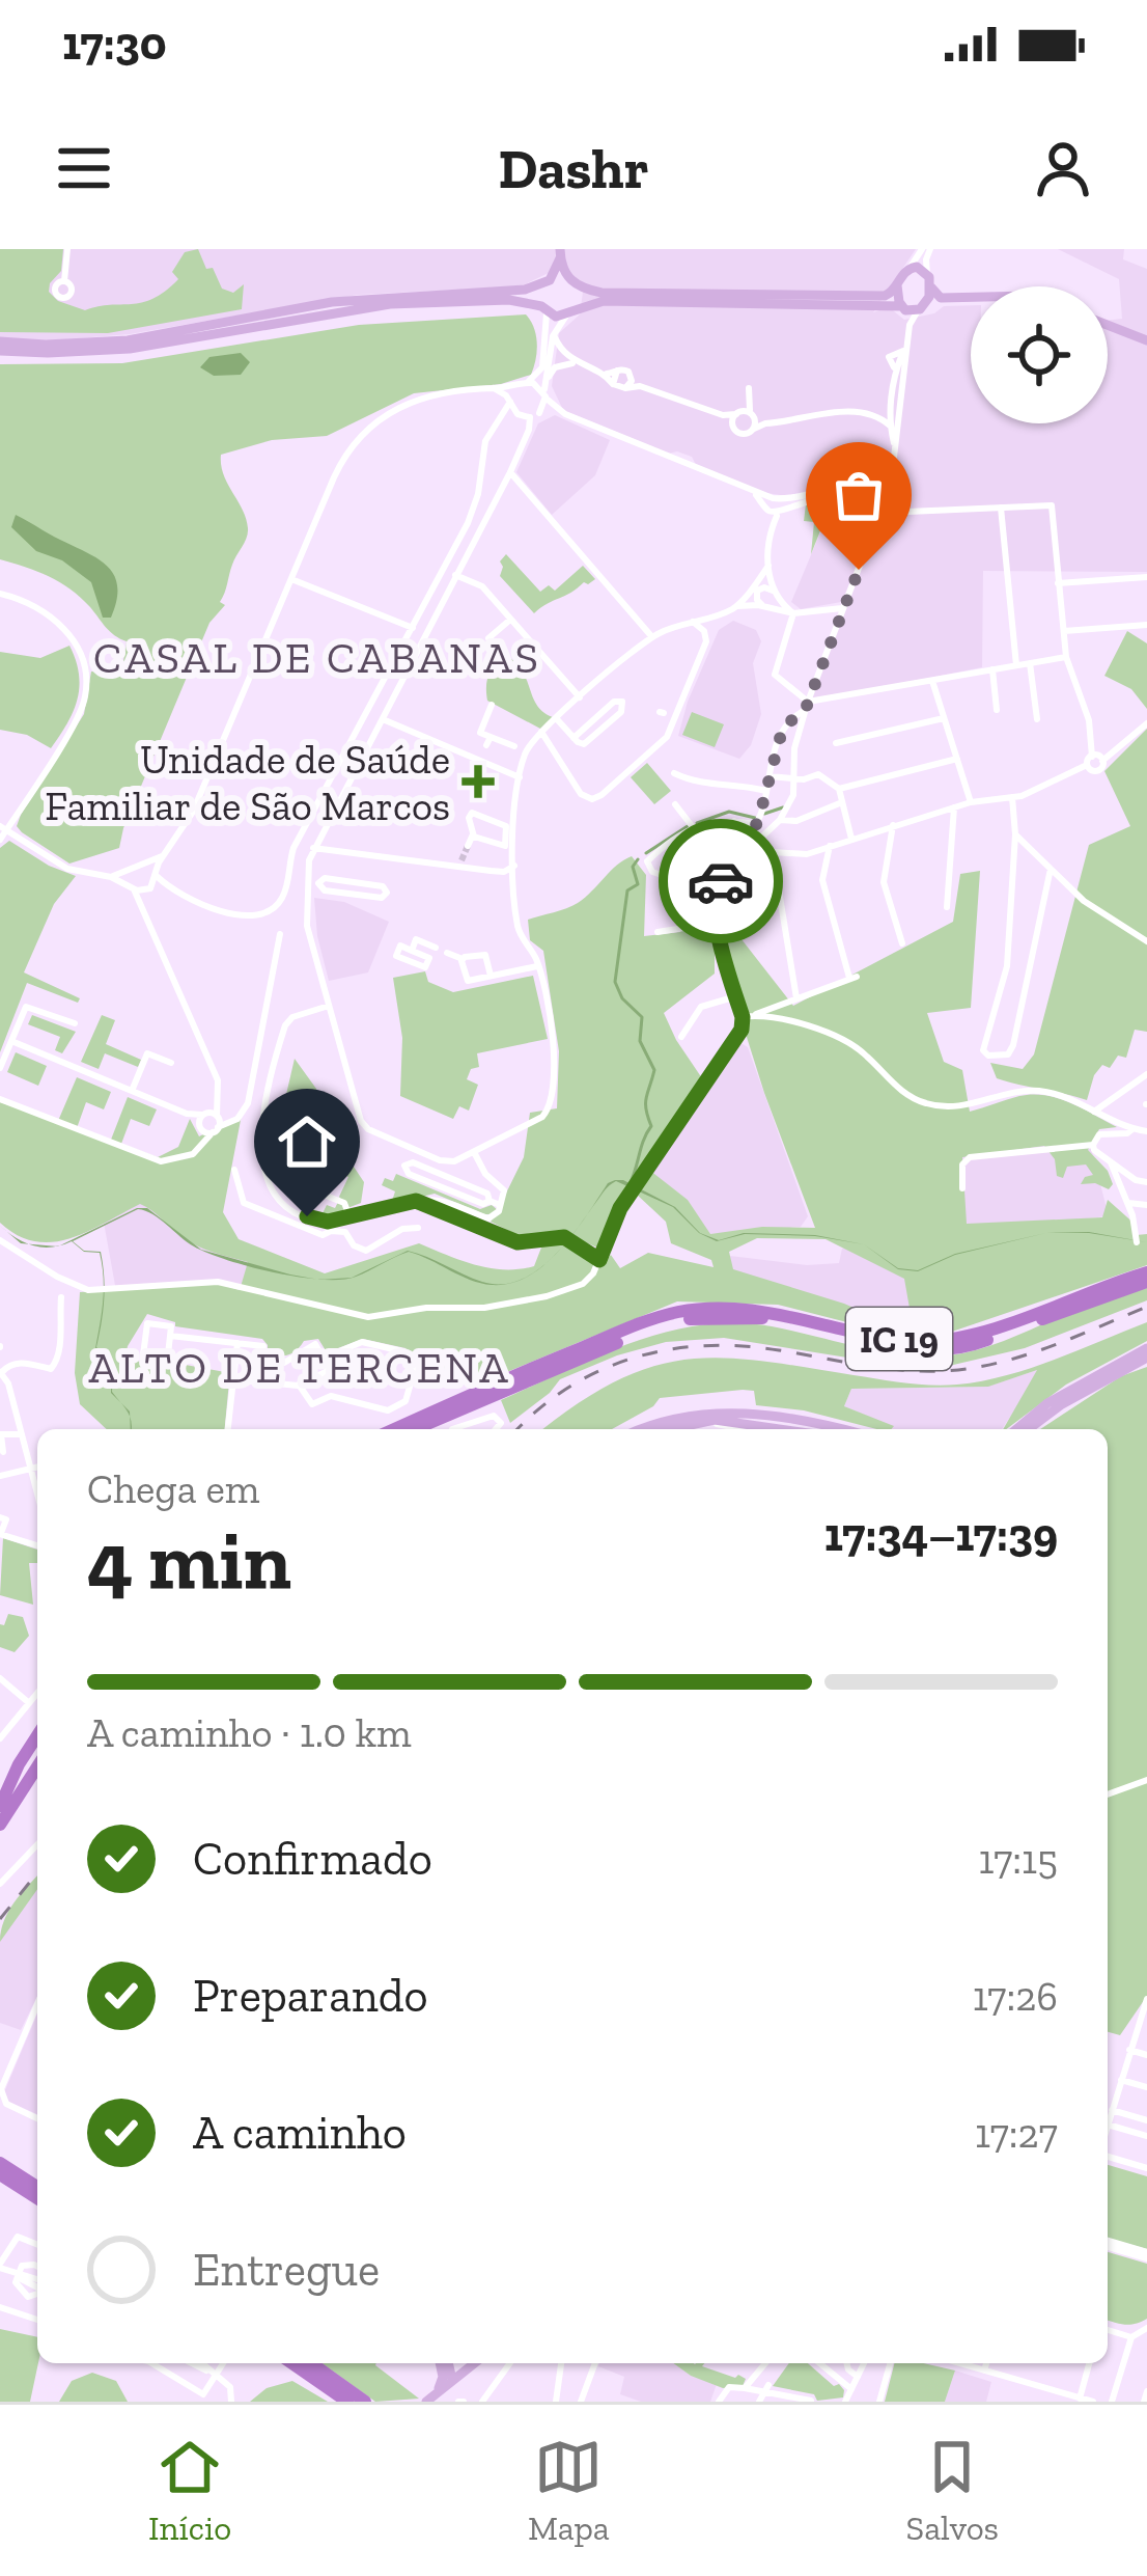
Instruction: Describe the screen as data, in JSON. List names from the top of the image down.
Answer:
{
  "streets": {
    "highway": ["IC 19"]
  },
  "districts": ["CASAL DE CABANAS", "ALTO DE TERCENA"],
  "places": {
    "health": ["Unidade de Saúde Familiar de São Marcos"]
  },
  "page": {
    "status": "17:30",
    "header": "Dashr",
    "heading": ["4 min", "Chega em", "17:34–17:39"],
    "bar": "A caminho · 1.0 km",
    "list": [
      ["Confirmado", "17:15"],
      ["Preparando", "17:26"],
      ["A caminho", "17:27"],
      "Entregue"
    ],
    "tabs": ["Início", "Mapa", "Salvos"]
  }
}
